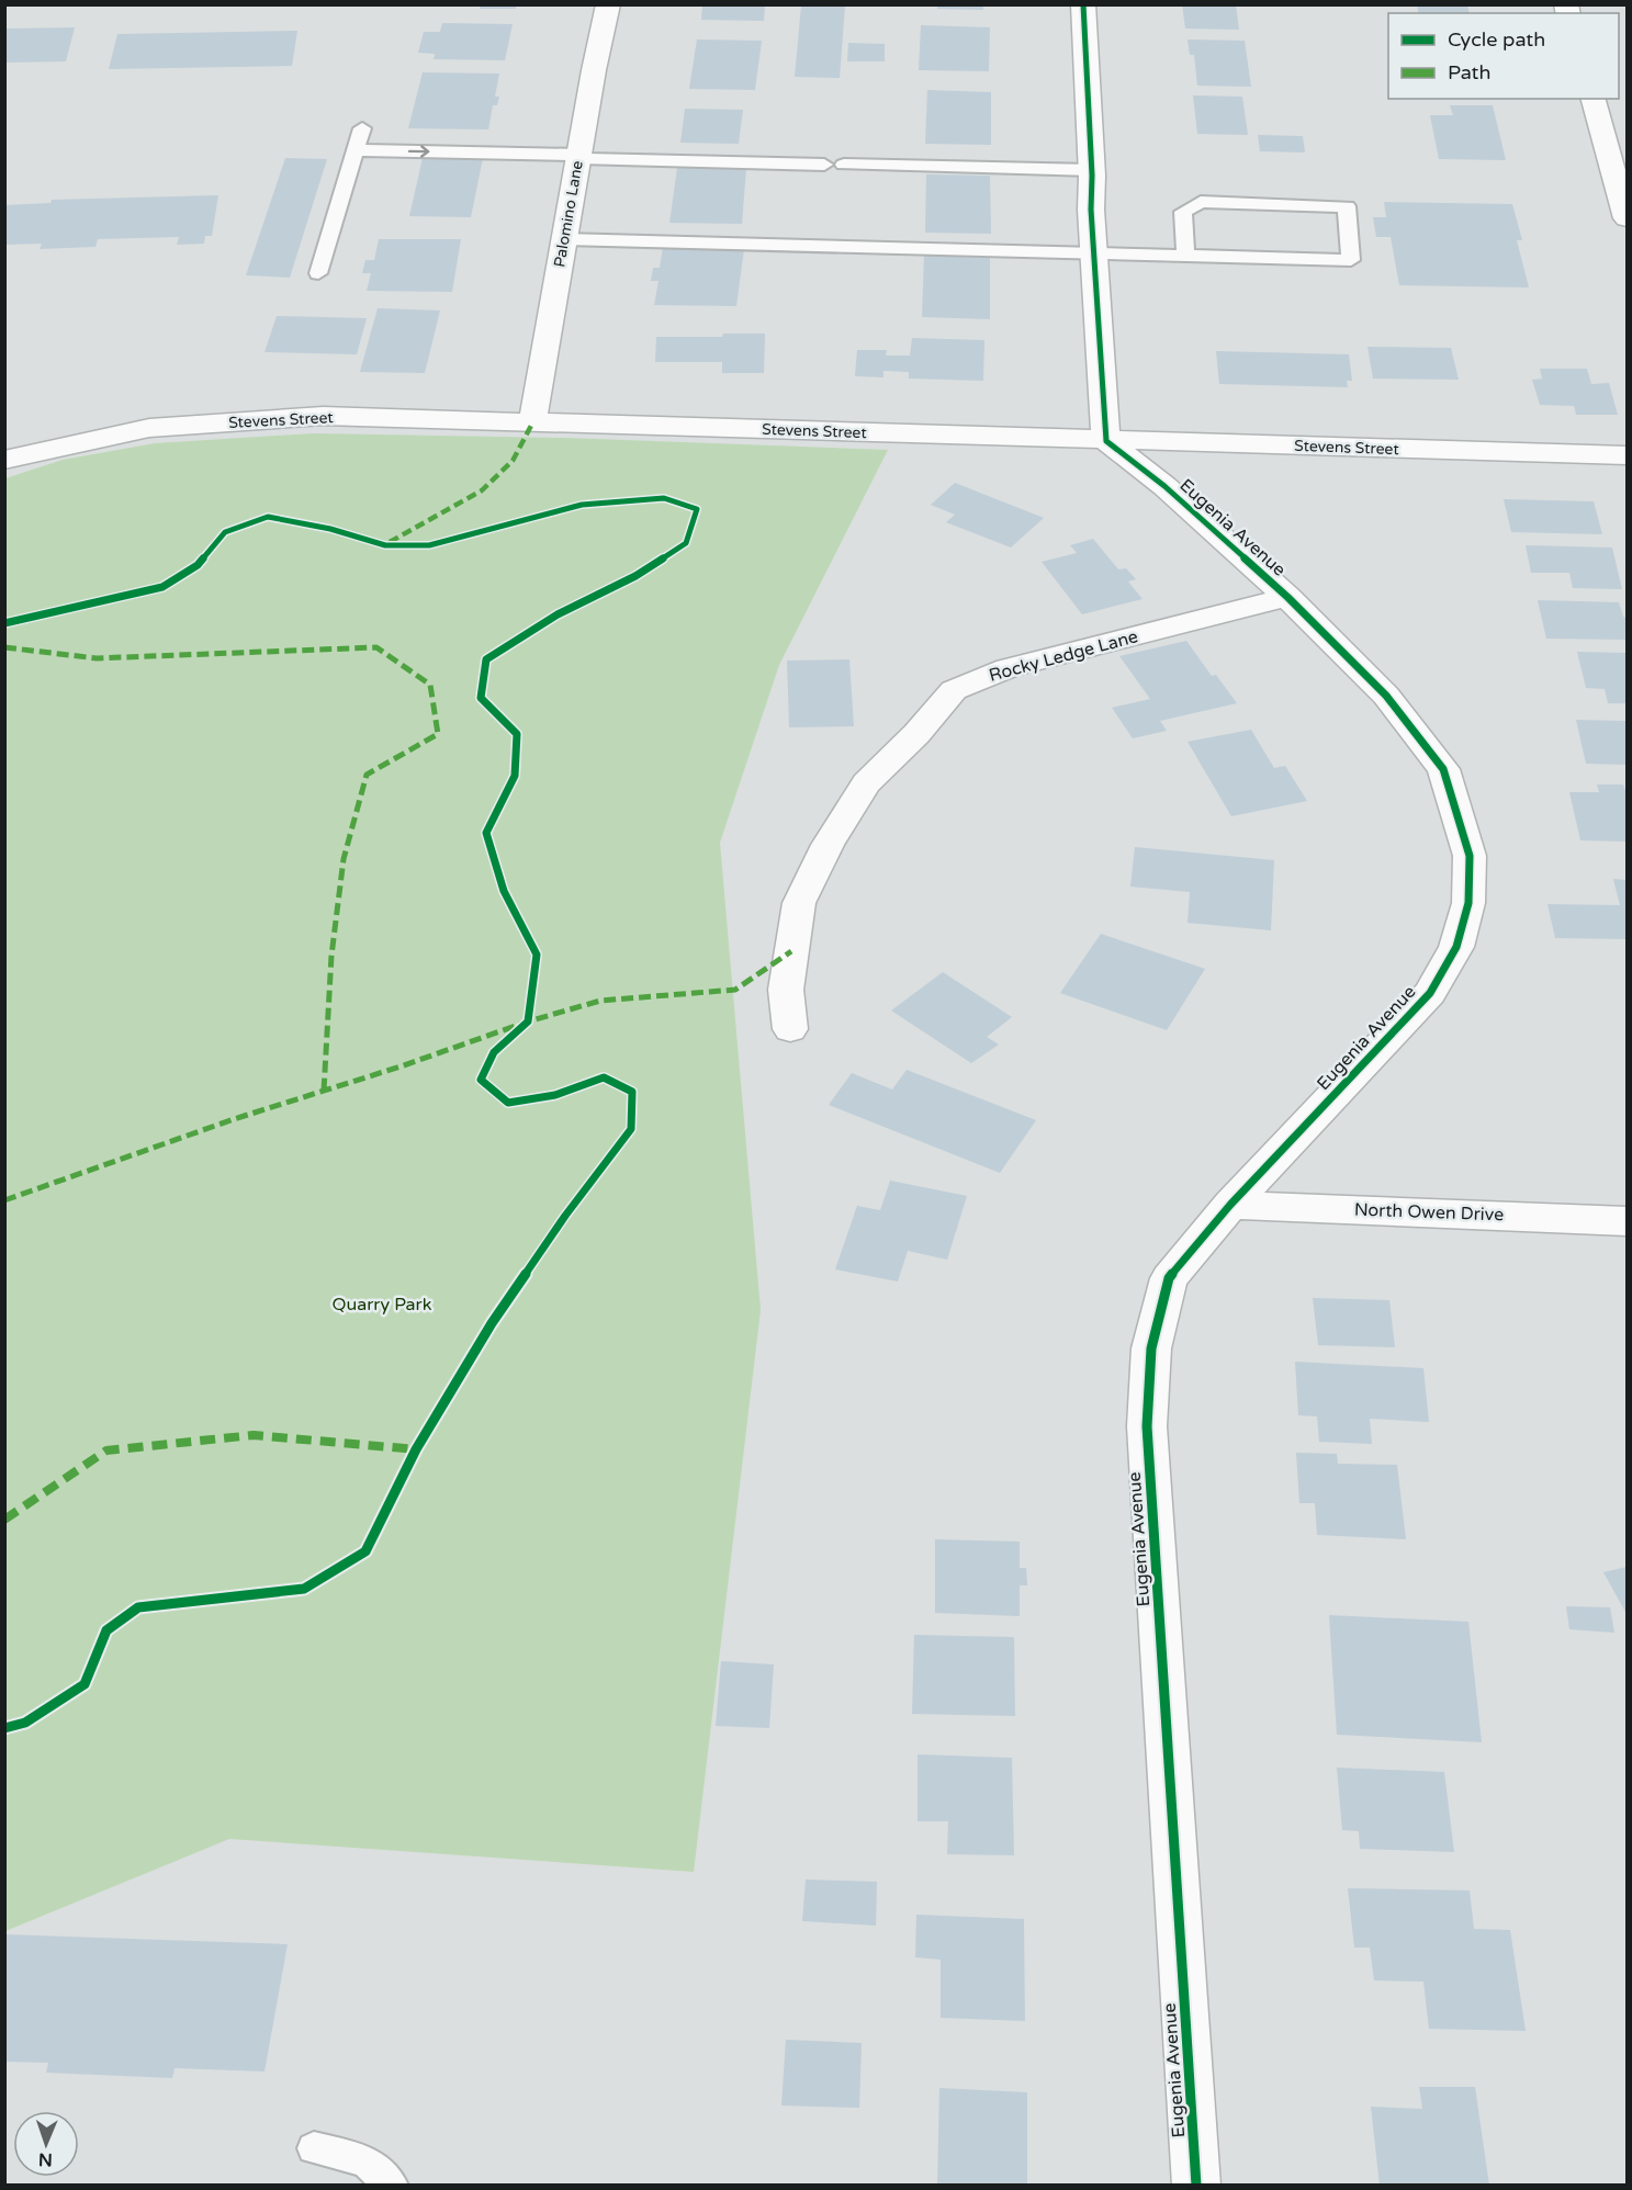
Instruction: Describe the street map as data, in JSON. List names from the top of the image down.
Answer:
{
  "streets": {
    "street": [
      "Palomino Lane",
      "Stevens Street",
      "Eugenia Avenue",
      "Rocky Ledge Lane",
      "North Owen Drive"
    ]
  },
  "crossings": [
    ["Palomino Lane", "Stevens Street"],
    ["Stevens Street", "Eugenia Avenue"],
    ["Eugenia Avenue", "Rocky Ledge Lane"],
    ["Eugenia Avenue", "North Owen Drive"]
  ],
  "parks": ["Quarry Park"],
  "legend": ["Cycle path", "Path"],
  "north": "bottom"
}
